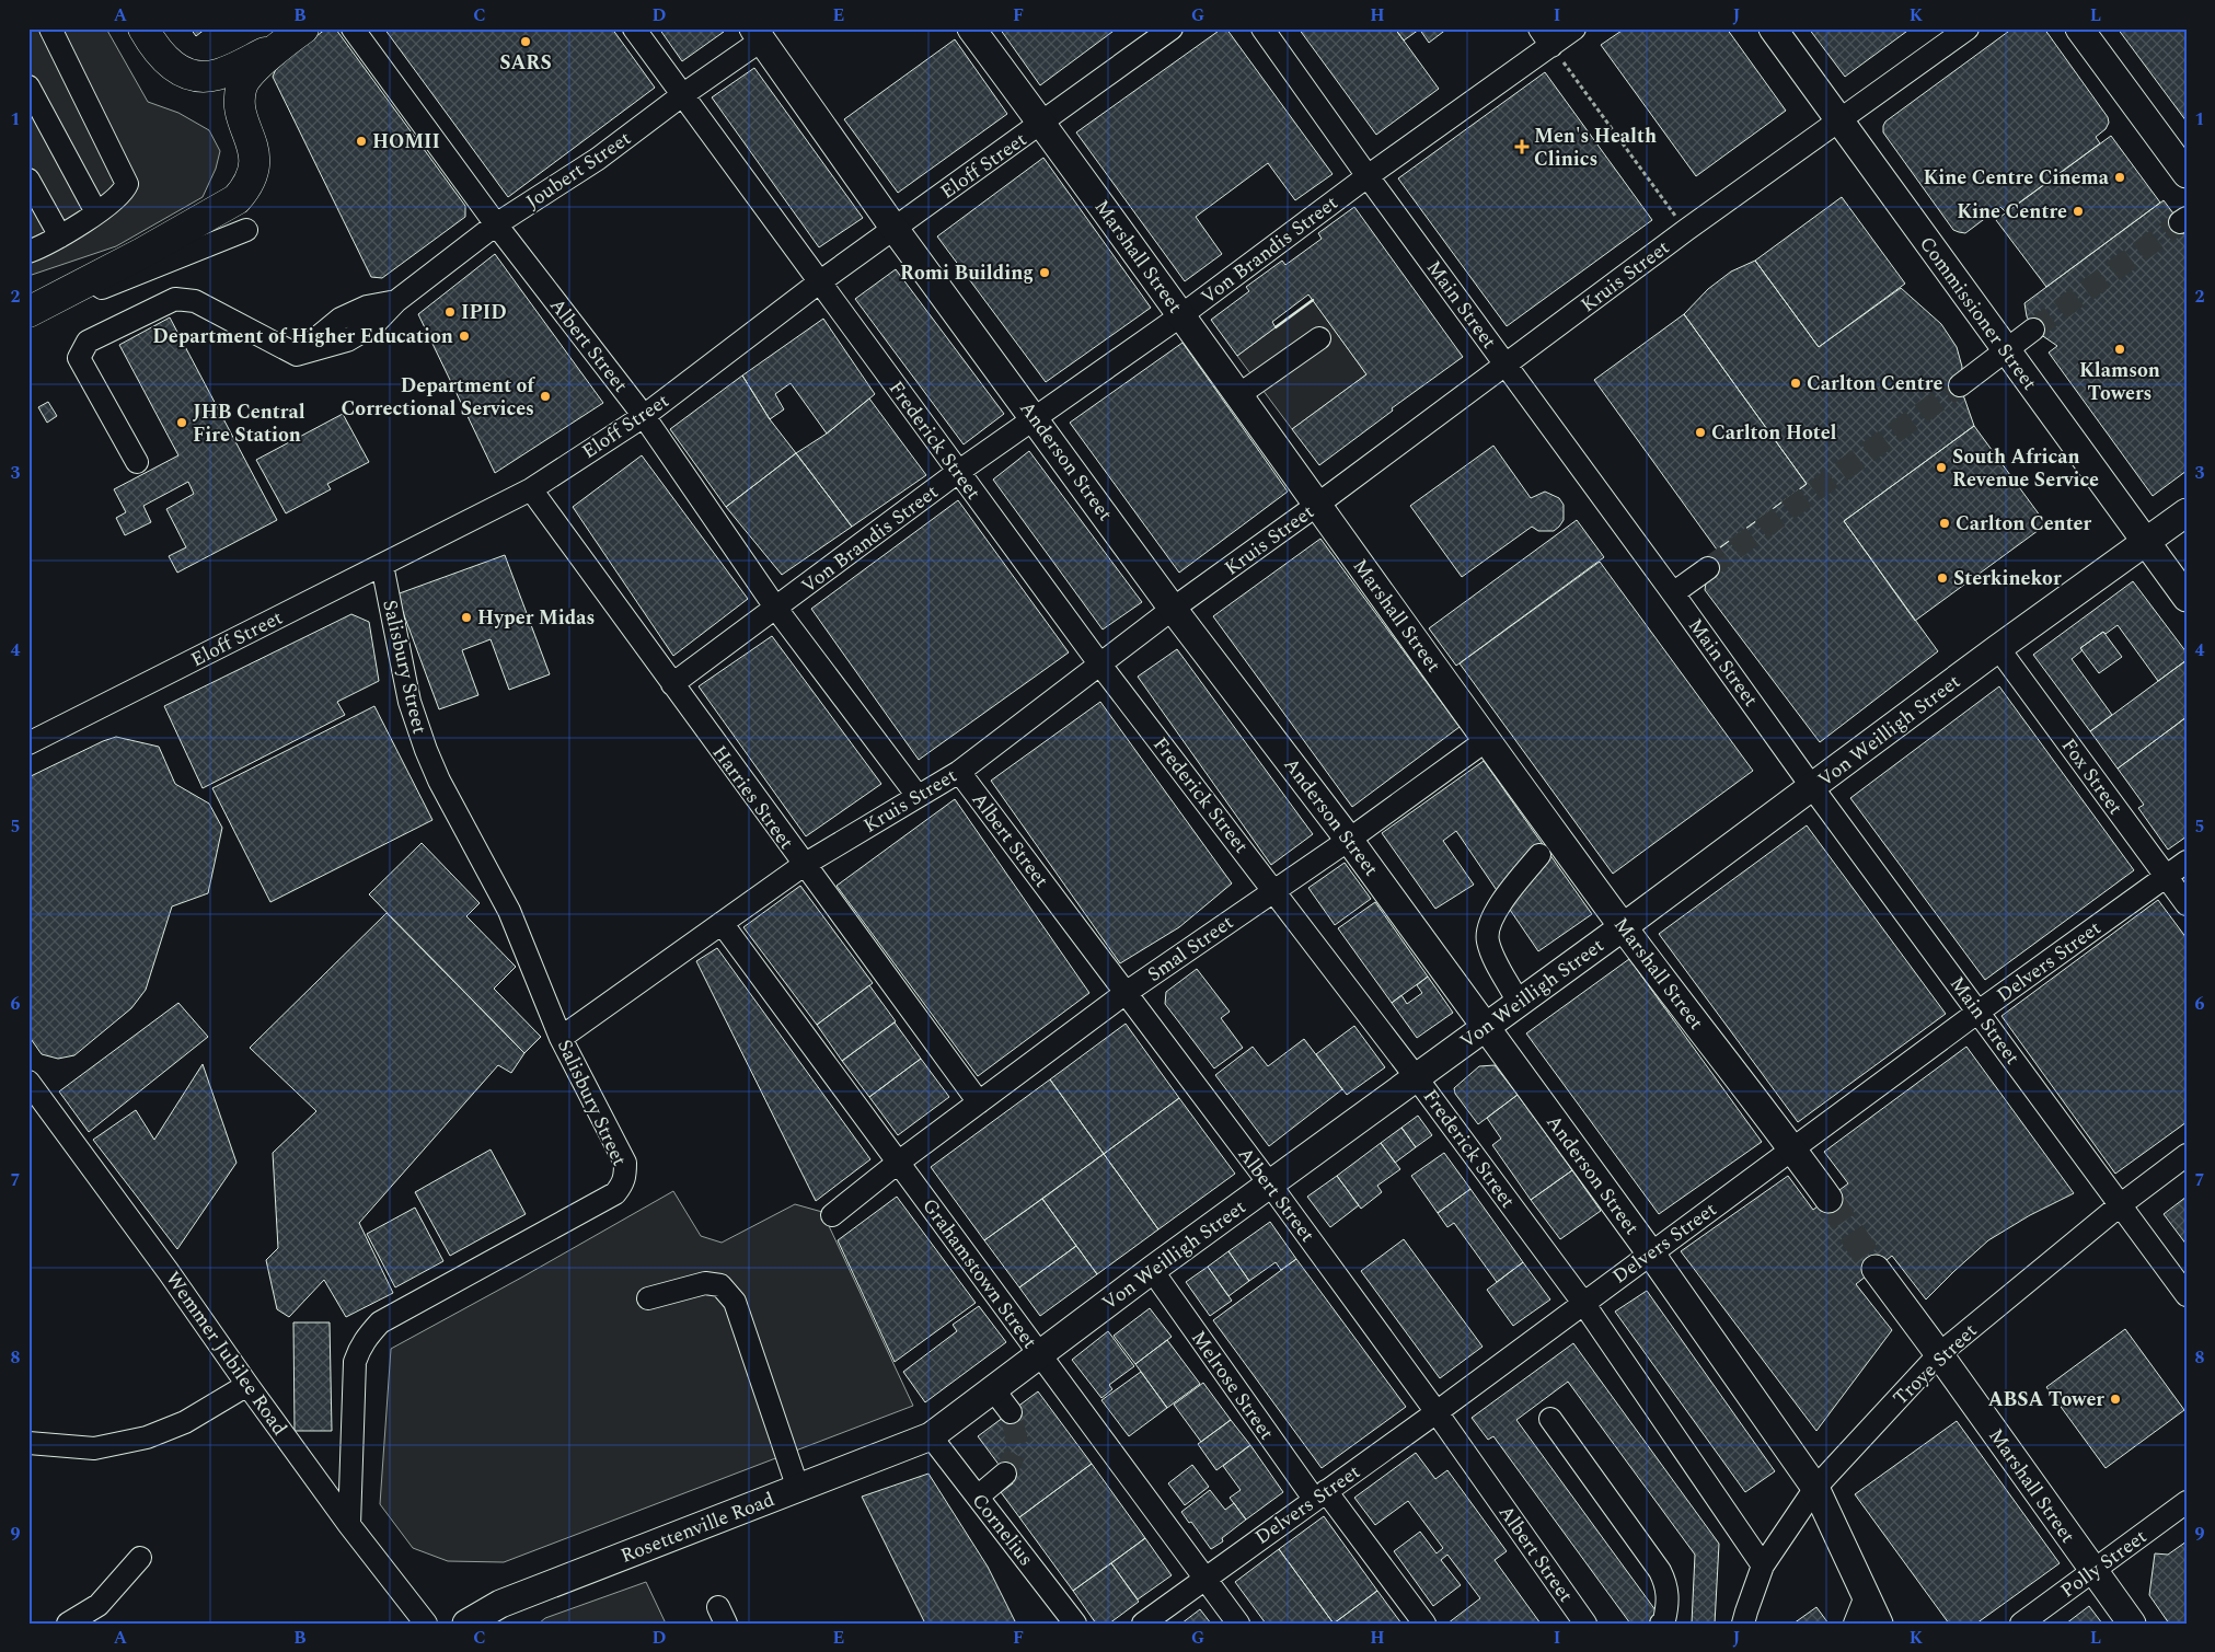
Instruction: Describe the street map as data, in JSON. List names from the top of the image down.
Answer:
{
  "streets": {
    "main road": [
      "Marshall Street",
      "Commissioner Street",
      "Anderson Street",
      "Von Weilligh Street",
      "Rosettenville Road"
    ],
    "street": [
      "Eloff Street",
      "Joubert Street",
      "Von Brandis Street",
      "Kruis Street",
      "Main Street",
      "Albert Street",
      "Frederick Street",
      "Salisbury Street",
      "Fox Street",
      "Harries Street",
      "Smal Street",
      "Delvers Street",
      "Grahamstown Street",
      "Wemmer Jubilee Road",
      "Troye Street",
      "Melrose Street",
      "Cornelius",
      "Polly Street"
    ]
  },
  "crossings": [
    ["Eloff Street", "Marshall Street"],
    ["Eloff Street", "Albert Street"],
    ["Eloff Street", "Frederick Street"],
    ["Eloff Street", "Anderson Street"],
    ["Eloff Street", "Salisbury Street"],
    ["Eloff Street", "Harries Street"],
    ["Joubert Street", "Albert Street"],
    ["Joubert Street", "Frederick Street"],
    ["Joubert Street", "Anderson Street"],
    ["Von Brandis Street", "Marshall Street"],
    ["Von Brandis Street", "Main Street"],
    ["Von Brandis Street", "Albert Street"],
    ["Von Brandis Street", "Frederick Street"],
    ["Von Brandis Street", "Anderson Street"],
    ["Von Brandis Street", "Harries Street"],
    ["Marshall Street", "Kruis Street"],
    ["Marshall Street", "Von Weilligh Street"],
    ["Marshall Street", "Smal Street"],
    ["Marshall Street", "Delvers Street"],
    ["Marshall Street", "Troye Street"],
    ["Marshall Street", "Polly Street"],
    ["Kruis Street", "Main Street"],
    ["Kruis Street", "Commissioner Street"],
    ["Kruis Street", "Albert Street"],
    ["Kruis Street", "Frederick Street"],
    ["Kruis Street", "Anderson Street"],
    ["Kruis Street", "Salisbury Street"],
    ["Kruis Street", "Harries Street"],
    ["Kruis Street", "Grahamstown Street"],
    ["Main Street", "Von Weilligh Street"],
    ["Main Street", "Delvers Street"],
    ["Main Street", "Troye Street"],
    ["Commissioner Street", "Von Weilligh Street"],
    ["Albert Street", "Von Weilligh Street"],
    ["Albert Street", "Smal Street"],
    ["Albert Street", "Delvers Street"],
    ["Frederick Street", "Von Weilligh Street"],
    ["Frederick Street", "Smal Street"],
    ["Frederick Street", "Delvers Street"],
    ["Frederick Street", "Troye Street"],
    ["Anderson Street", "Von Weilligh Street"],
    ["Anderson Street", "Smal Street"],
    ["Anderson Street", "Delvers Street"],
    ["Anderson Street", "Troye Street"],
    ["Salisbury Street", "Wemmer Jubilee Road"],
    ["Von Weilligh Street", "Fox Street"],
    ["Von Weilligh Street", "Grahamstown Street"],
    ["Von Weilligh Street", "Melrose Street"],
    ["Von Weilligh Street", "Rosettenville Road"],
    ["Von Weilligh Street", "Cornelius"],
    ["Fox Street", "Delvers Street"],
    ["Harries Street", "Smal Street"],
    ["Smal Street", "Grahamstown Street"],
    ["Delvers Street", "Grahamstown Street"],
    ["Delvers Street", "Melrose Street"],
    ["Rosettenville Road", "Cornelius"]
  ],
  "places": {
    "other": [
      "SARS",
      "HOMII",
      "Kine Centre Cinema",
      "Kine Centre",
      "Romi Building",
      "IPID",
      "Department of Higher Education",
      "Klamson Towers",
      "Carlton Centre",
      "Department of Correctional Services",
      "JHB Central Fire Station",
      "Carlton Hotel",
      "South African Revenue Service",
      "Carlton Center",
      "Sterkinekor",
      "Hyper Midas",
      "ABSA Tower"
    ],
    "health": ["Men's Health Clinics"]
  },
  "grid": {
    "columns": [
      "A",
      "B",
      "C",
      "D",
      "E",
      "F",
      "G",
      "H",
      "I",
      "J",
      "K",
      "L"
    ],
    "rows": [
      "1",
      "2",
      "3",
      "4",
      "5",
      "6",
      "7",
      "8",
      "9"
    ]
  }
}
